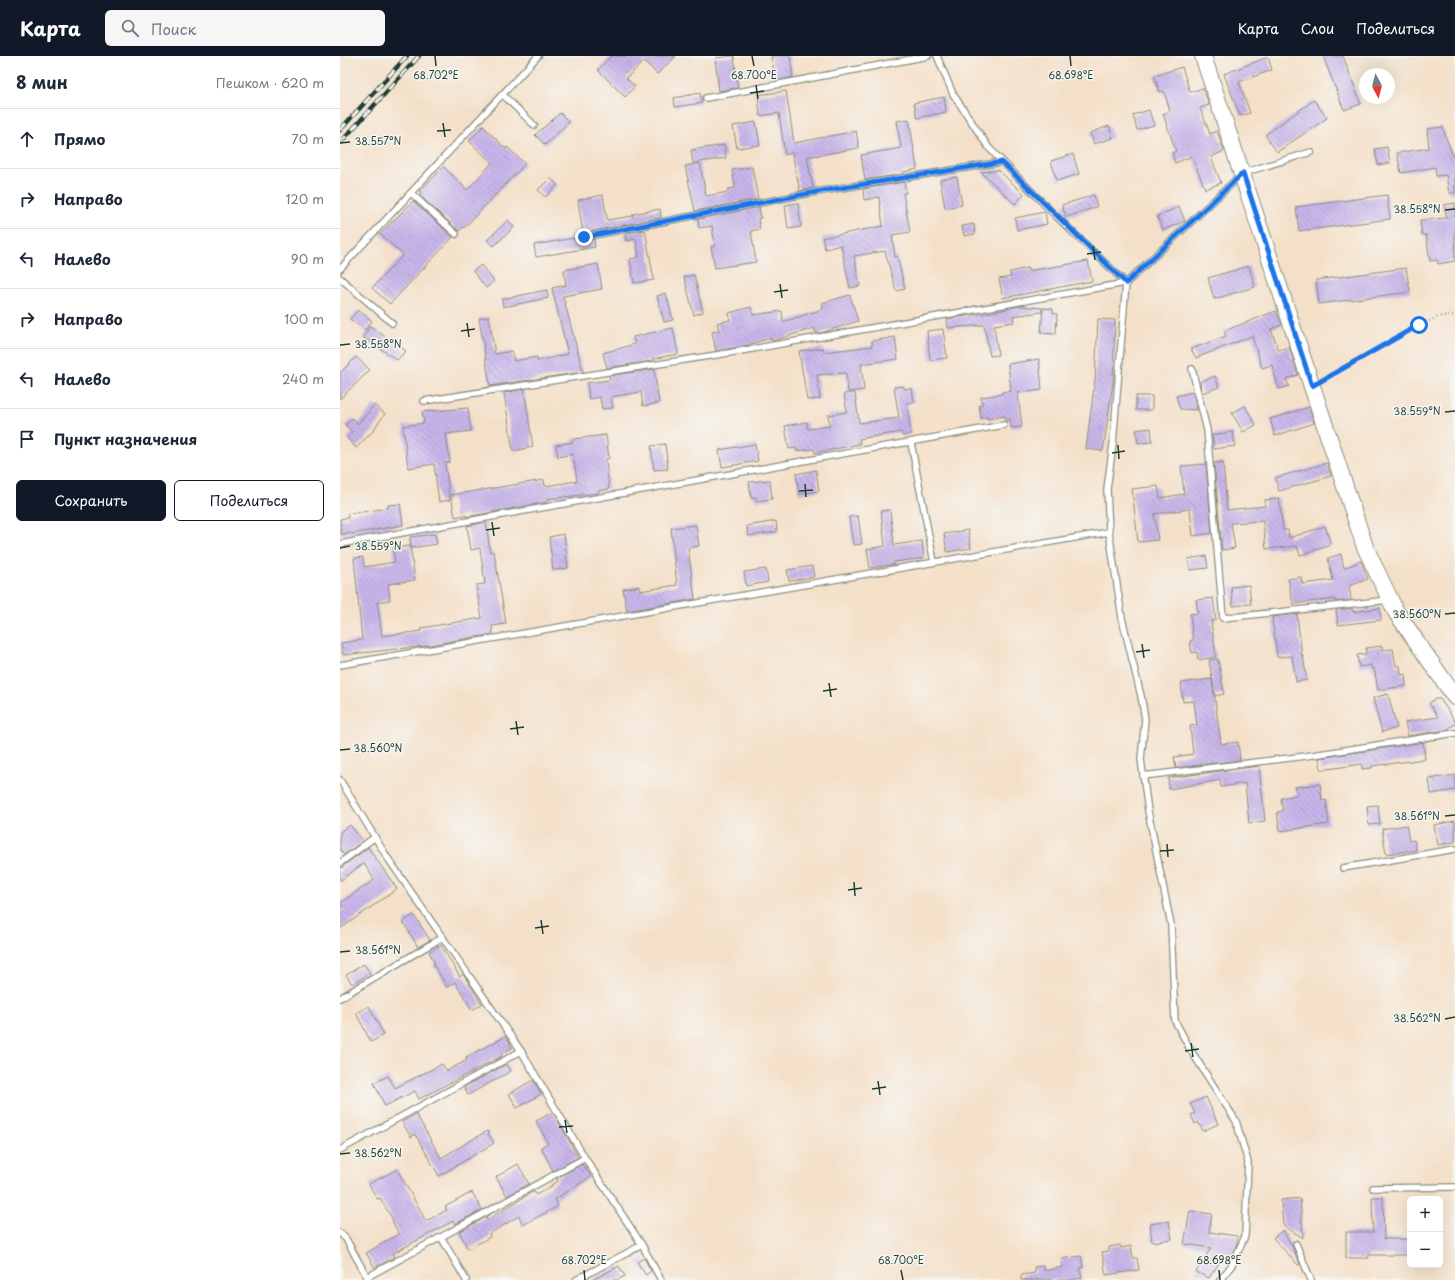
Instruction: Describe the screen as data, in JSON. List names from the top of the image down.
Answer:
{
  "north": "bottom",
  "page": {
    "header": "Карта",
    "search": "Поиск",
    "nav": ["Карта", "Слои", "Поделиться"],
    "heading": ["8 мин", "Пешком · 620 m"],
    "list": [
      ["Прямо", "70 m"],
      ["Направо", "120 m"],
      ["Налево", "90 m"],
      ["Направо", "100 m"],
      ["Налево", "240 m"],
      "Пункт назначения"
    ],
    "buttons": ["Сохранить", "Поделиться"],
    "map_buttons": ["+", "−"]
  },
  "coordinates": [
    "68.702°E",
    "68.700°E",
    "68.698°E",
    "38.557°N",
    "38.558°N",
    "38.559°N",
    "38.560°N",
    "38.561°N",
    "38.562°N"
  ]
}
